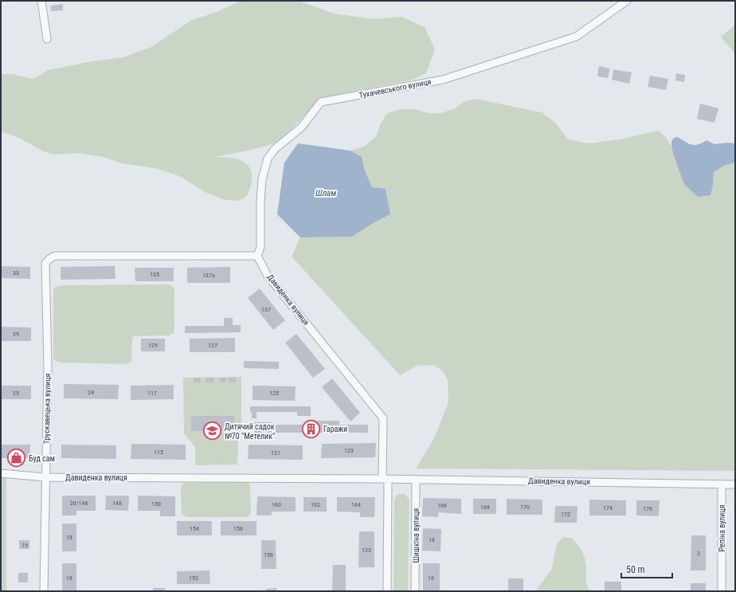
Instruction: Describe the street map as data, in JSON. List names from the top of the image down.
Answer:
{
  "streets": {
    "street": [
      "Тухачевського вулиця",
      "Давиденка вулиця",
      "Трускавецька вулиця",
      "Репiна вулиця",
      "Шишкiна вулиця"
    ]
  },
  "crossings": [
    ["Тухачевського вулиця", "Давиденка вулиця"],
    ["Тухачевського вулиця", "Трускавецька вулиця"],
    ["Давиденка вулиця", "Трускавецька вулиця"],
    ["Давиденка вулиця", "Репiна вулиця"],
    ["Давиденка вулиця", "Шишкiна вулиця"]
  ],
  "water": ["Шлам"],
  "places": {
    "building": ["Гаражи"],
    "school or university": ["Дитячий садок №70 \"Метелик\""],
    "shop": ["Буд сам"]
  },
  "house_numbers": [
    "33",
    "135",
    "137а",
    "137",
    "29",
    "129",
    "127",
    "24",
    "25",
    "117",
    "125",
    "123",
    "115",
    "121",
    "20/146",
    "148",
    "150",
    "160",
    "162",
    "164",
    "166",
    "168",
    "170",
    "174",
    "176",
    "172",
    "154",
    "156",
    "18",
    "18",
    "19",
    "123",
    "2",
    "158",
    "16",
    "152",
    "16"
  ],
  "scale_bar": "50 m"
}
